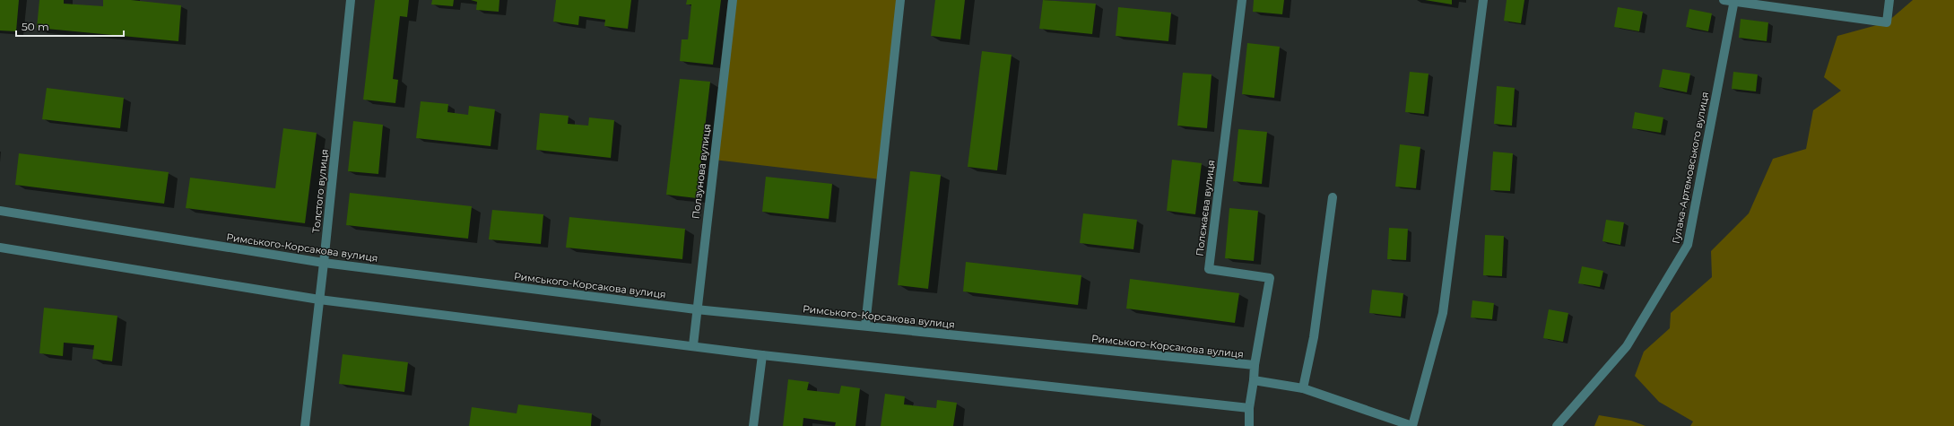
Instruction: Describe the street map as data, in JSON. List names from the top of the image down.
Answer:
{
  "streets": {
    "street": [
      "Гулака-Артемовського вулиця",
      "Ползунова вулиця",
      "Толстого вулиця",
      "Полєжаєва вулиця",
      "Римського-Корсакова вулиця"
    ]
  },
  "crossings": [
    ["Ползунова вулиця", "Римського-Корсакова вулиця"],
    ["Толстого вулиця", "Римського-Корсакова вулиця"],
    ["Полєжаєва вулиця", "Римського-Корсакова вулиця"]
  ],
  "scale_bar": "50 m"
}
